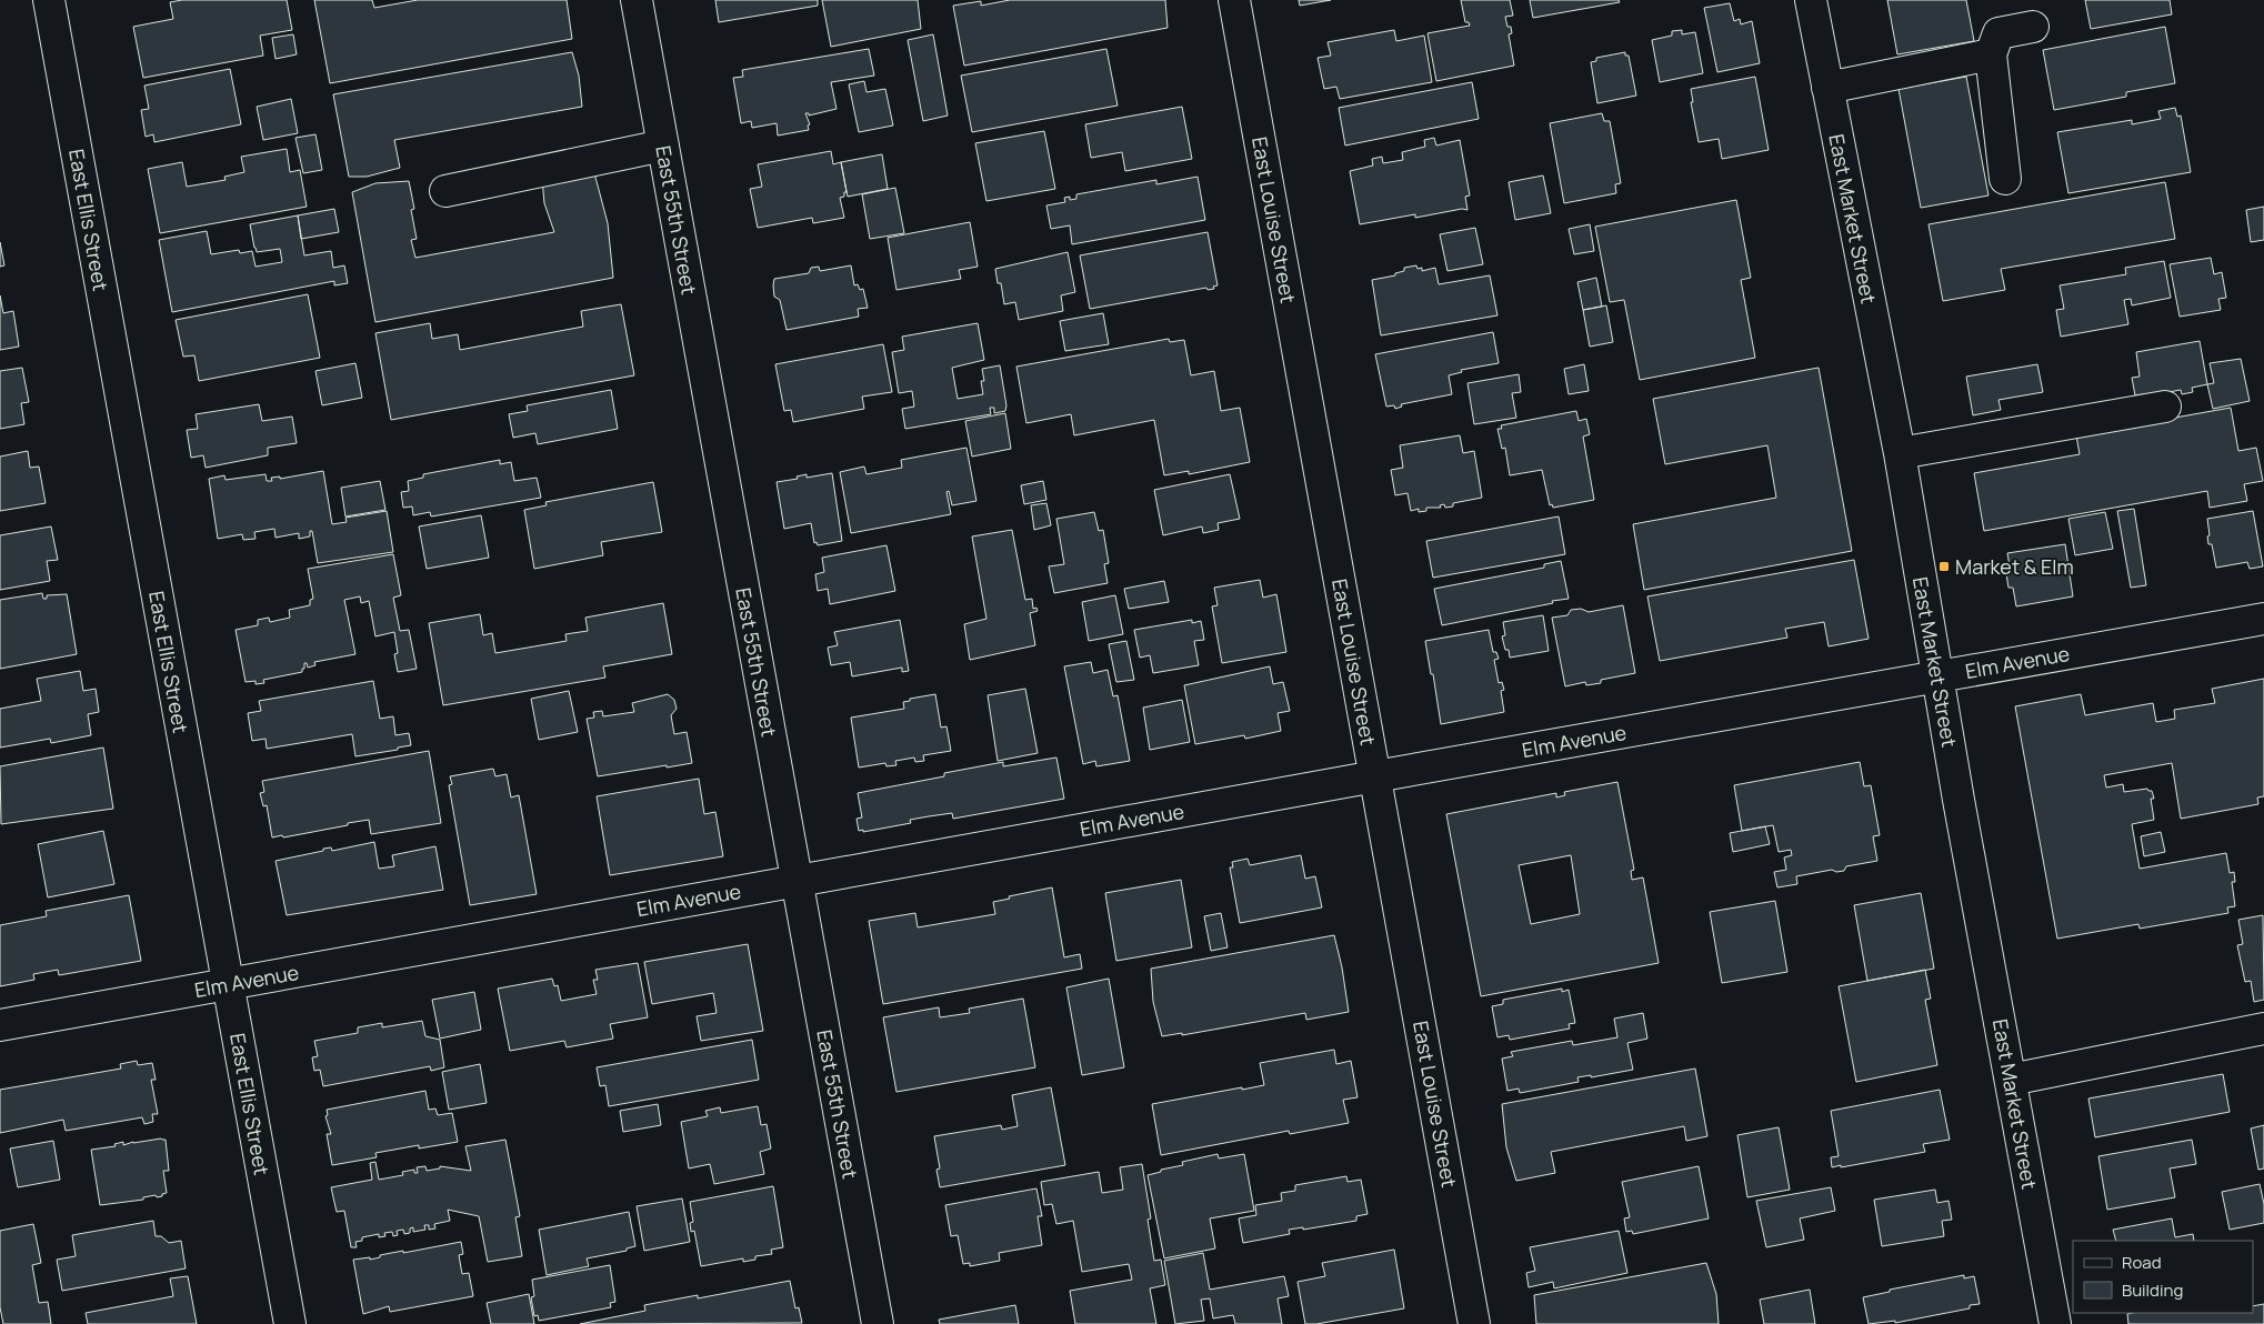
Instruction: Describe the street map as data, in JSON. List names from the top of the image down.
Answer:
{
  "streets": {
    "street": [
      "East Market Street",
      "East Ellis Street",
      "East 55th Street",
      "East Louise Street",
      "Elm Avenue"
    ]
  },
  "crossings": [
    ["East Market Street", "Elm Avenue"],
    ["East Ellis Street", "Elm Avenue"],
    ["East 55th Street", "Elm Avenue"],
    ["East Louise Street", "Elm Avenue"]
  ],
  "places": {
    "transit": ["Market & Elm"]
  },
  "legend": ["Road", "Building"]
}
